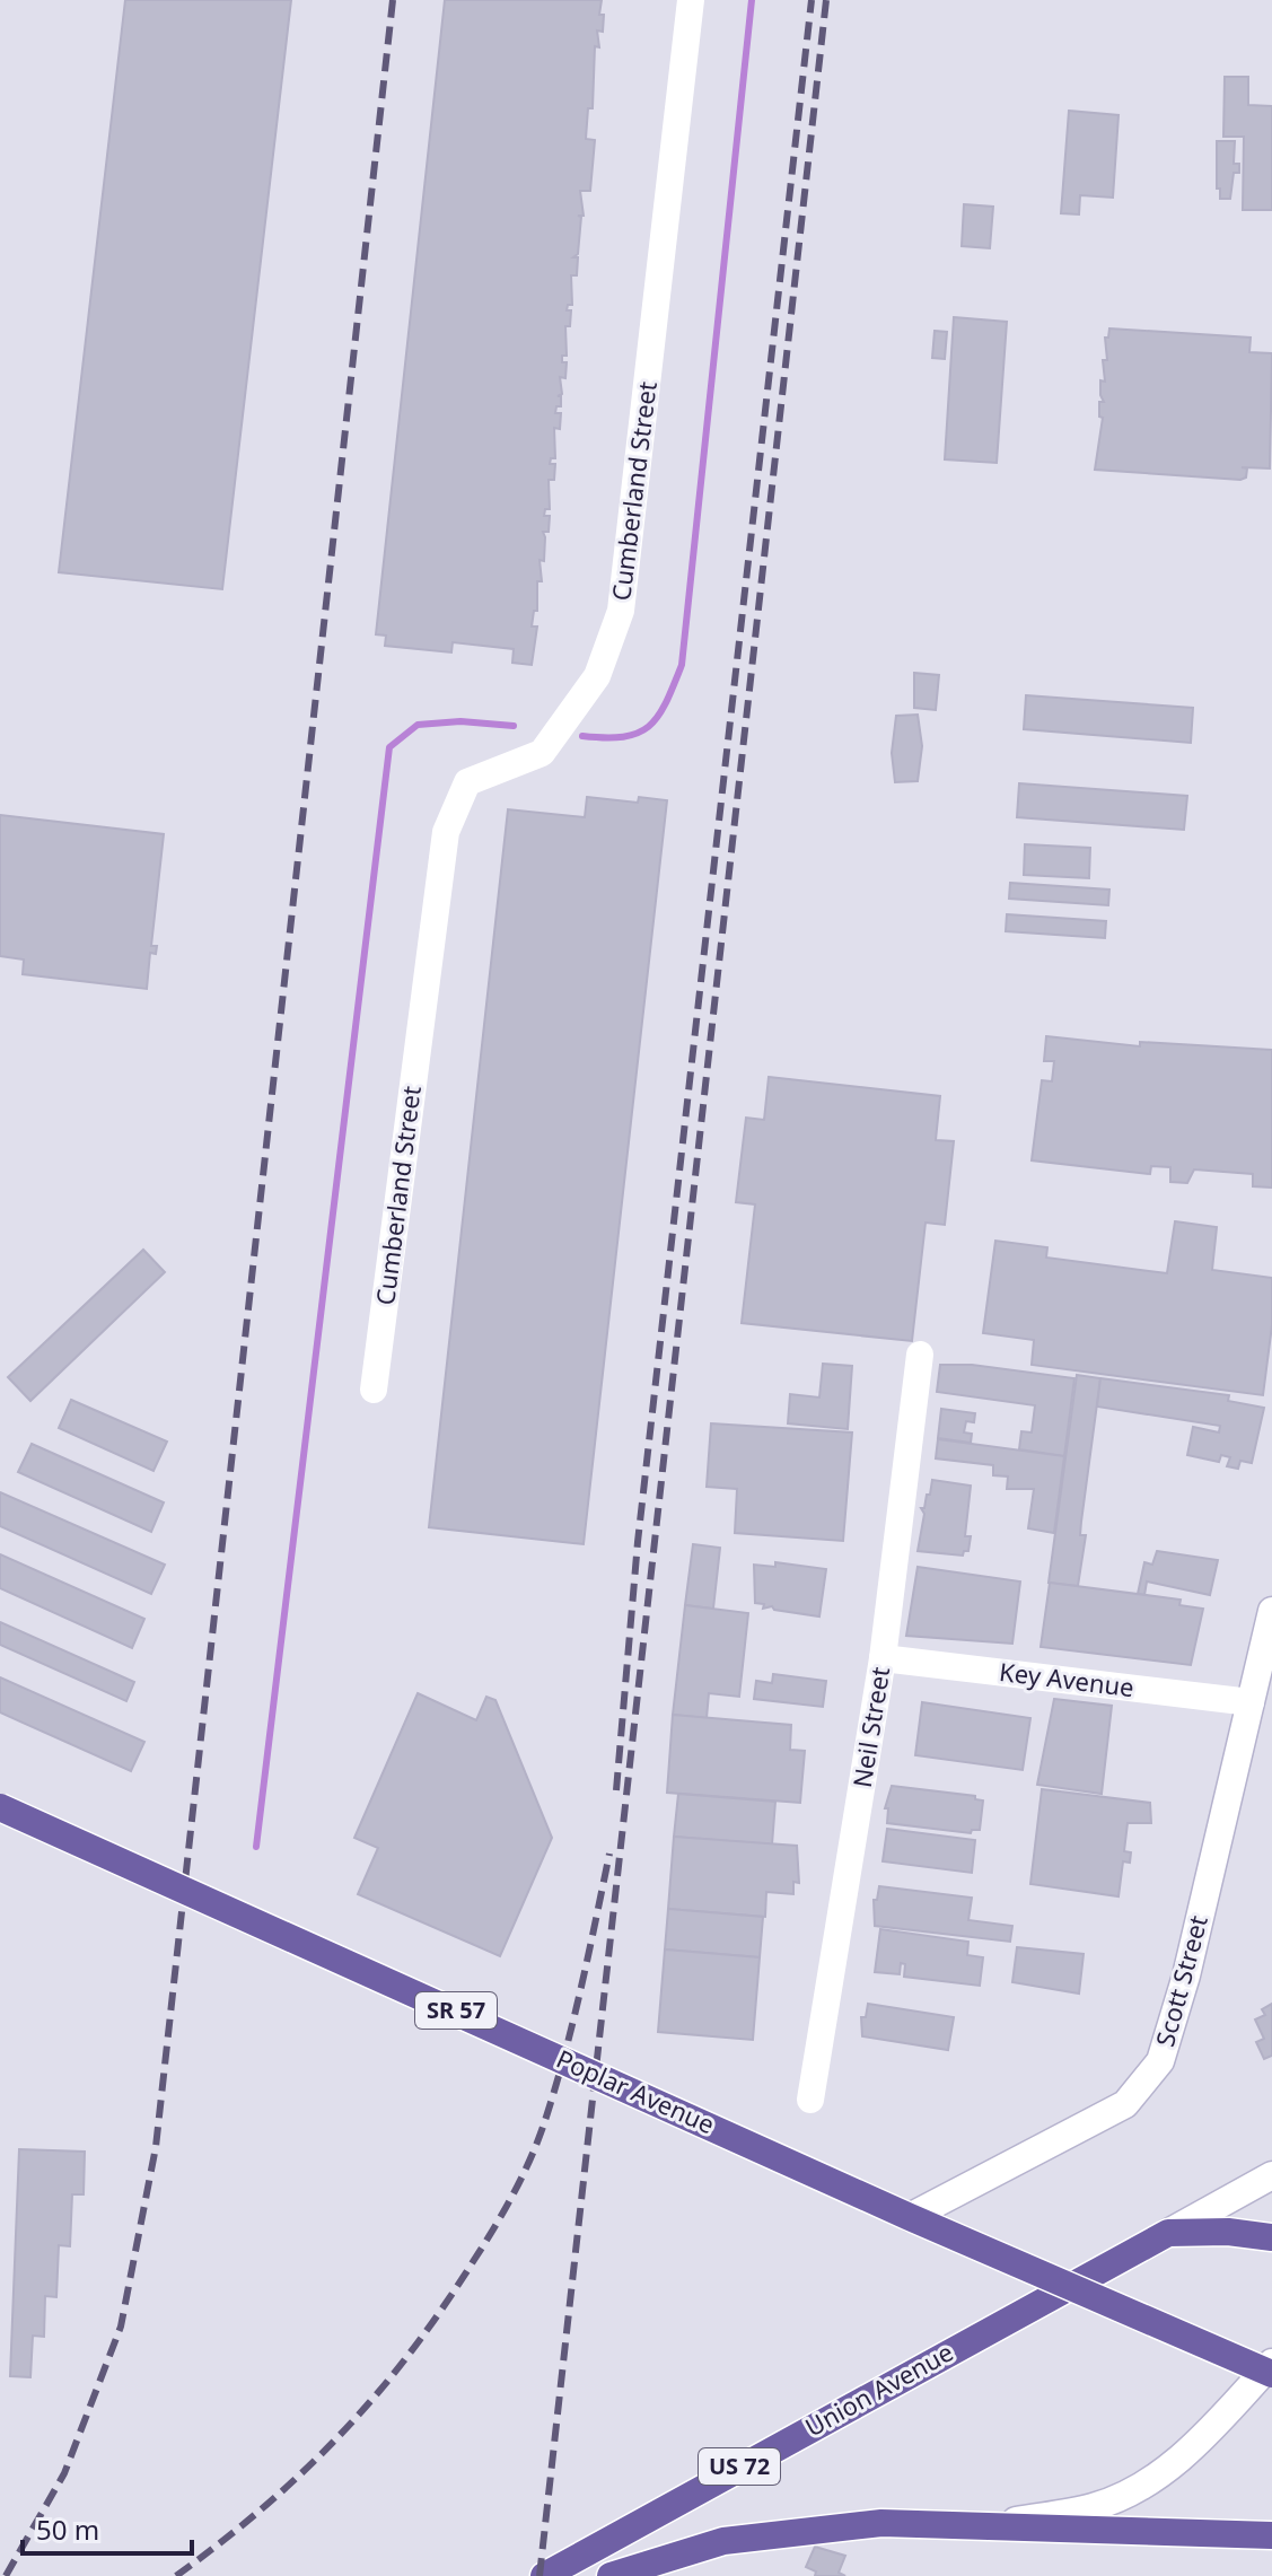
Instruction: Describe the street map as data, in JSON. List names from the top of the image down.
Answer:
{
  "streets": {
    "main road": [
      "SR 57",
      "Poplar Avenue",
      "Union Avenue",
      "US 72"
    ],
    "street": [
      "Cumberland Street",
      "Key Avenue",
      "Neil Street",
      "Scott Street"
    ]
  },
  "crossings": [
    ["Key Avenue", "Neil Street"],
    ["Key Avenue", "Scott Street"],
    ["Scott Street", "Poplar Avenue"],
    ["Union Avenue", "US 72"]
  ],
  "scale_bar": "50 m"
}
